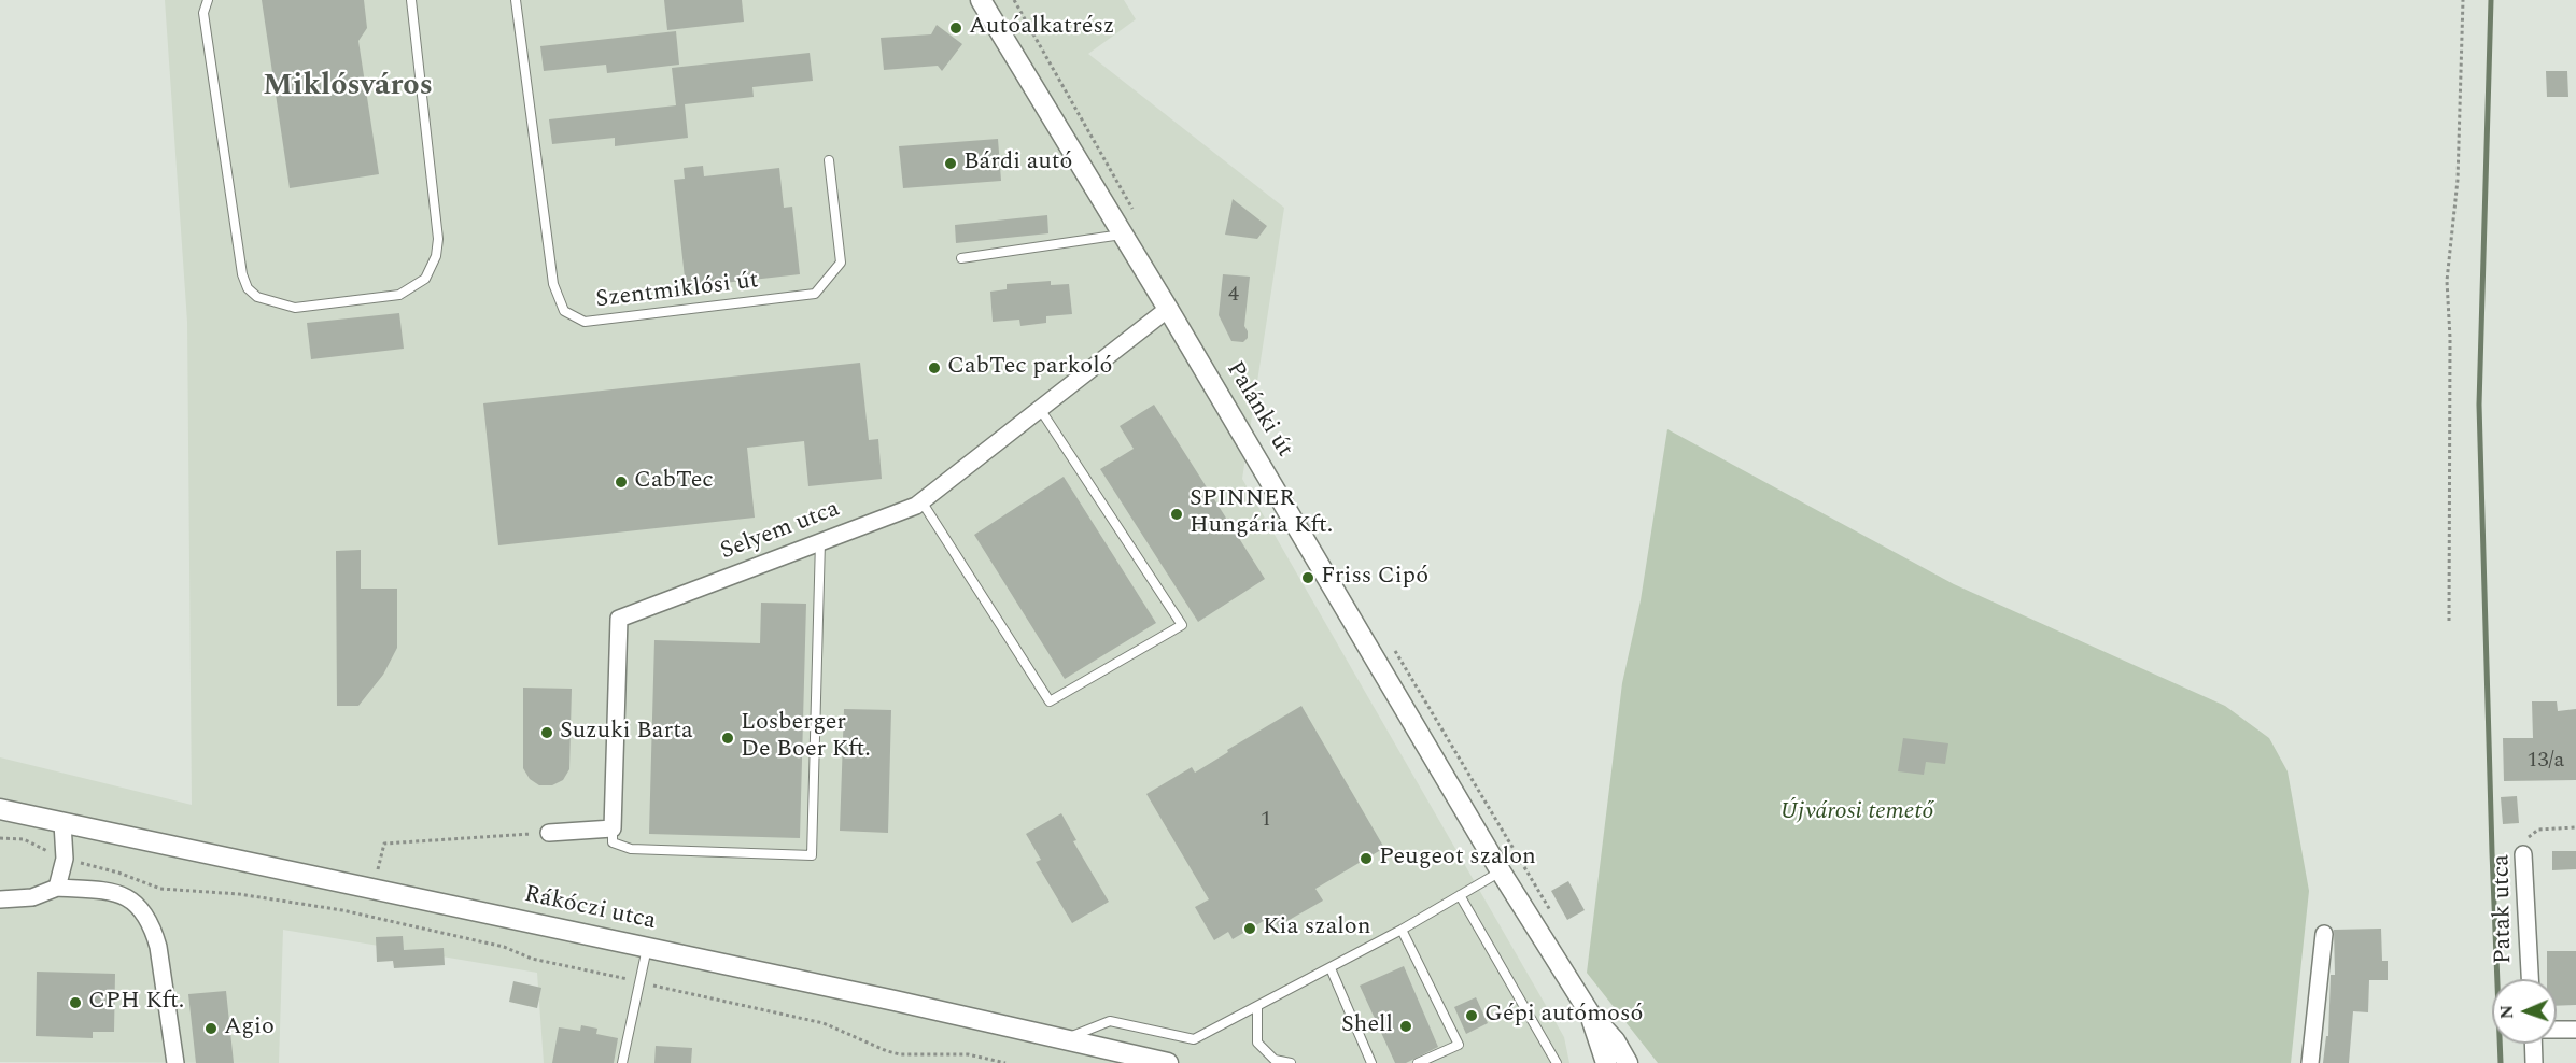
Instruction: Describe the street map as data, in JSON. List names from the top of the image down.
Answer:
{
  "streets": {
    "street": [
      "Palánki út",
      "Selyem utca",
      "Rákóczi utca",
      "Patak utca"
    ],
    "lane": ["Szentmiklósi út"]
  },
  "crossings": [
    ["Palánki út", "Selyem utca"]
  ],
  "districts": ["Miklósváros"],
  "parks": ["Újvárosi temető"],
  "places": [
    "Autóalkatrész",
    "Bárdi autó",
    "CabTec parkoló",
    "CabTec",
    "SPINNER Hungária Kft.",
    "Friss Cipó",
    "Suzuki Barta",
    "Losberger De Boer Kft.",
    "Peugeot szalon",
    "Kia szalon",
    "CPH Kft.",
    "Gépi autómosó",
    "Shell",
    "Agio"
  ],
  "house_numbers": ["4", "13/a", "1"],
  "north": "left"
}
